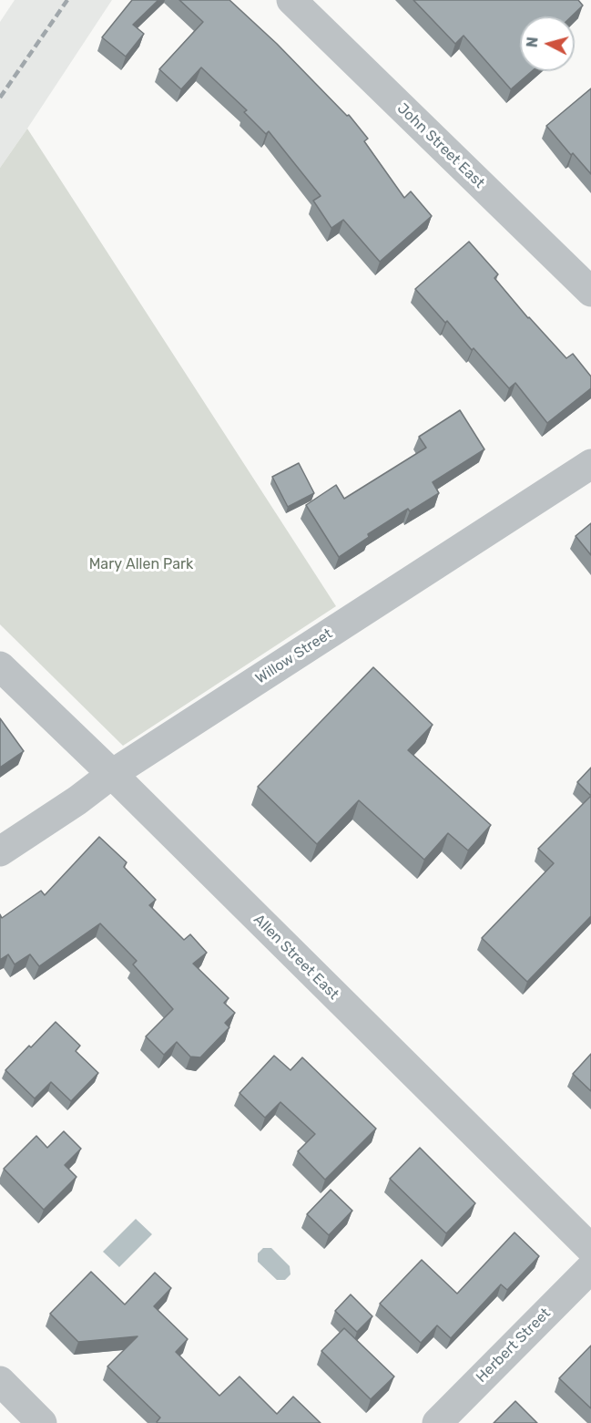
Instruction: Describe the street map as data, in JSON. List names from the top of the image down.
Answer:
{
  "streets": {
    "street": [
      "John Street East",
      "Willow Street",
      "Allen Street East",
      "Herbert Street"
    ]
  },
  "crossings": [
    ["Willow Street", "Allen Street East"]
  ],
  "parks": ["Mary Allen Park"],
  "north": "left"
}
